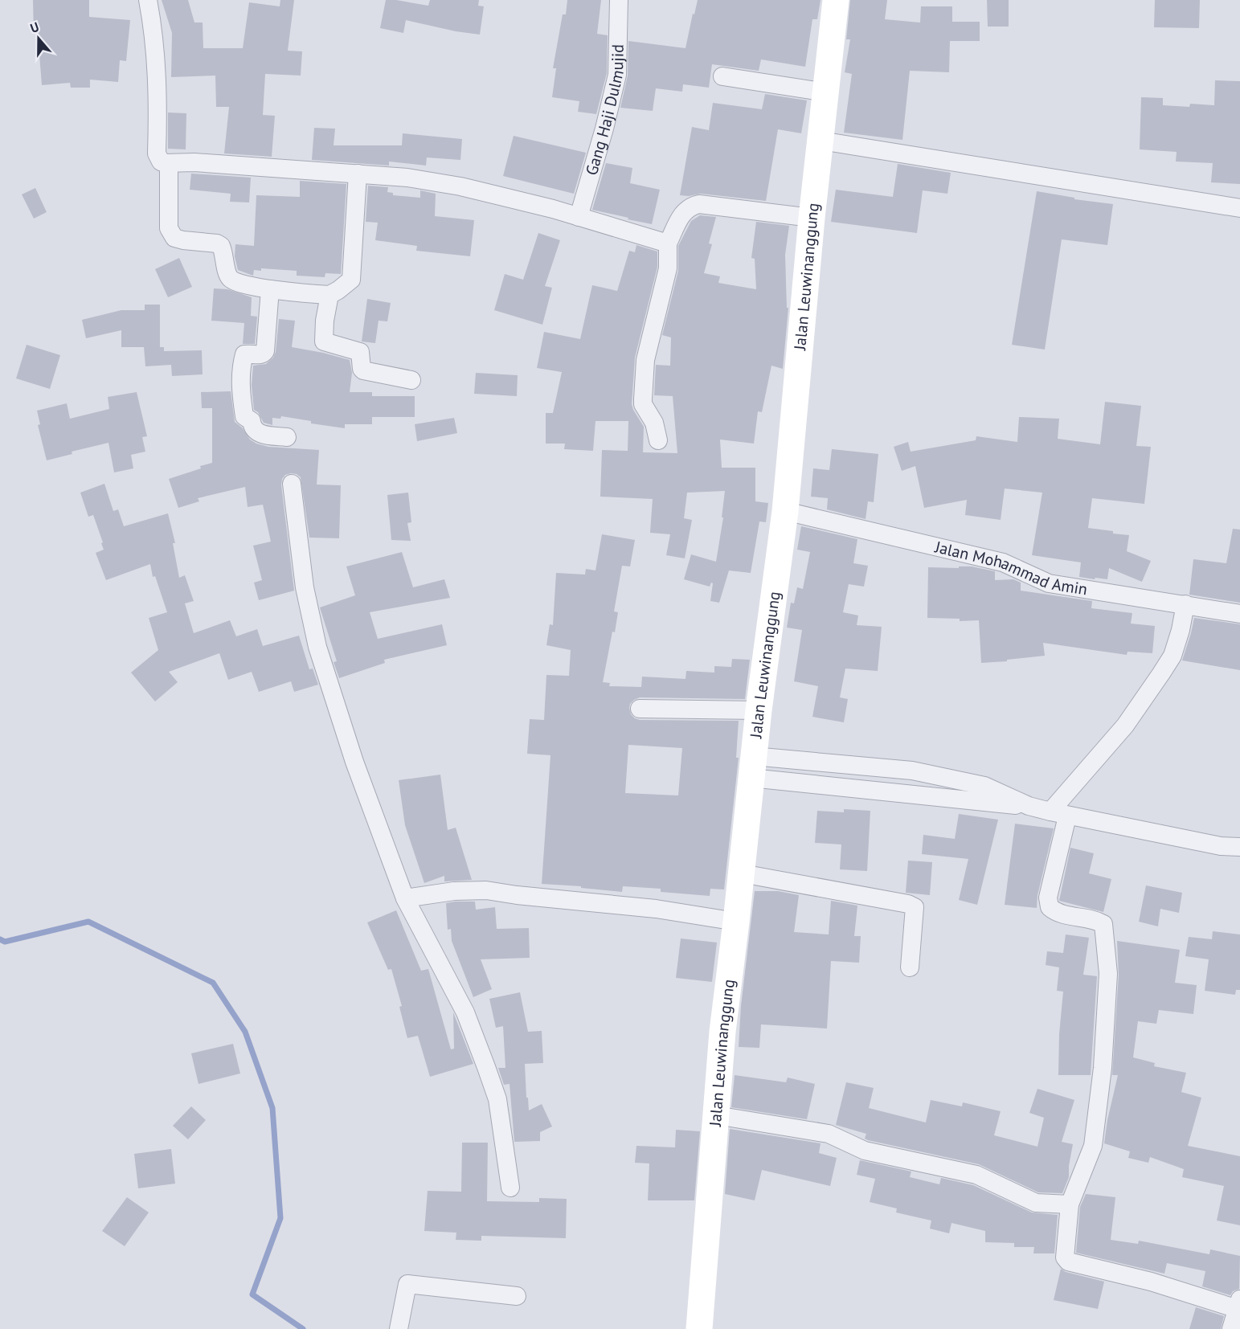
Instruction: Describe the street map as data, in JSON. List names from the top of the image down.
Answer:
{
  "streets": {
    "main road": ["Jalan Leuwinanggung"],
    "street": ["Gang Haji Dulmujid", "Jalan Mohammad Amin"]
  },
  "crossings": [
    ["Jalan Leuwinanggung", "Jalan Mohammad Amin"]
  ],
  "north": "top"
}
